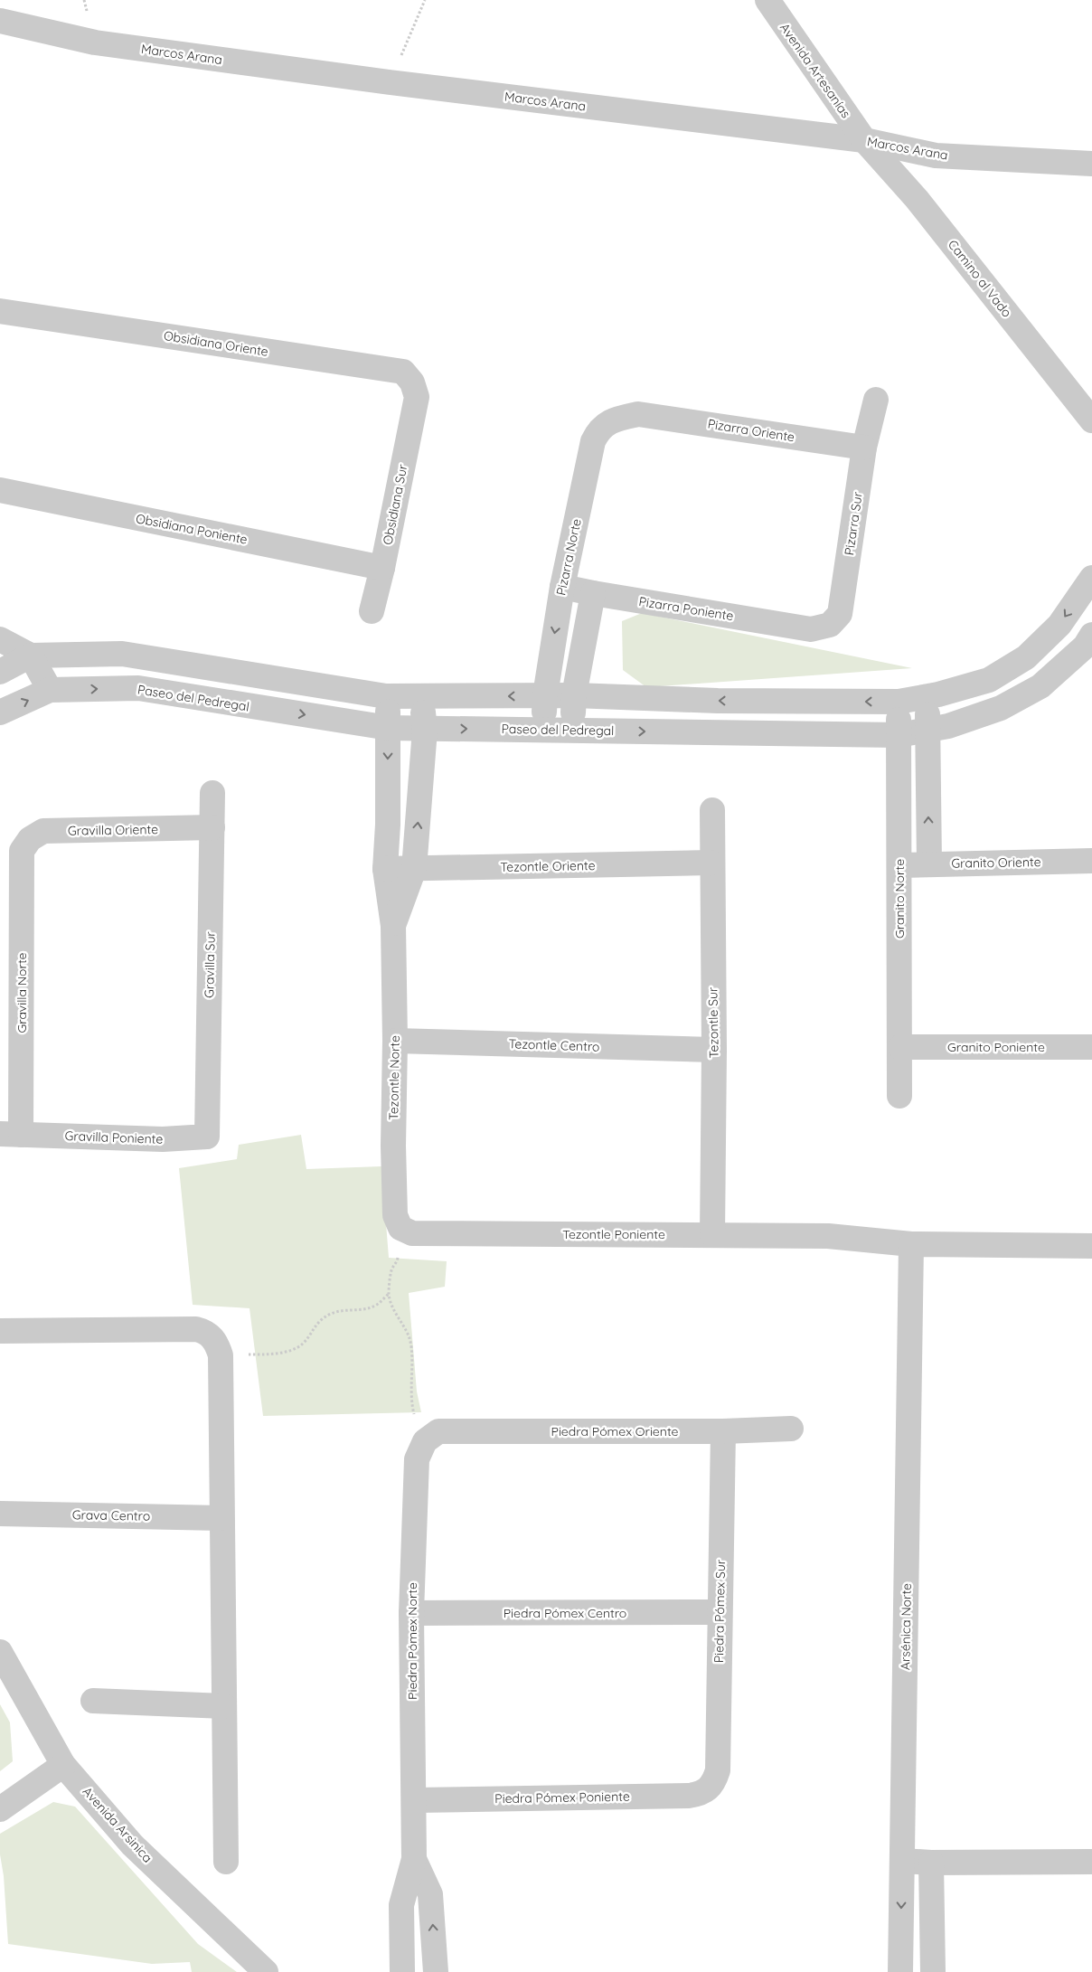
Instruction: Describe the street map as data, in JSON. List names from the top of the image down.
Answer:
{
  "streets": {
    "street": [
      "Marcos Arana",
      "Avenida Artesanías",
      "Camino al Vado",
      "Obsidiana Oriente",
      "Pizarra Oriente",
      "Obsidiana Sur",
      "Pizarra Sur",
      "Obsidiana Poniente",
      "Pizarra Norte",
      "Pizarra Poniente",
      "Paseo del Pedregal",
      "Gravilla Oriente",
      "Granito Oriente",
      "Tezontle Oriente",
      "Granito Norte",
      "Gravilla Sur",
      "Gravilla Norte",
      "Tezontle Sur",
      "Tezontle Centro",
      "Granito Poniente",
      "Tezontle Norte",
      "Gravilla Poniente",
      "Tezontle Poniente",
      "Piedra Pómex Oriente",
      "Grava Centro",
      "Piedra Pómex Sur",
      "Piedra Pómex Centro",
      "Arsénica Norte",
      "Piedra Pómex Norte",
      "Piedra Pómex Poniente",
      "Avenida Arsinica"
    ]
  },
  "crossings": [
    ["Marcos Arana", "Avenida Artesanías"],
    ["Marcos Arana", "Camino al Vado"],
    ["Avenida Artesanías", "Camino al Vado"],
    ["Obsidiana Oriente", "Obsidiana Sur"],
    ["Pizarra Oriente", "Pizarra Sur"],
    ["Pizarra Oriente", "Pizarra Norte"],
    ["Obsidiana Sur", "Obsidiana Poniente"],
    ["Pizarra Sur", "Pizarra Poniente"],
    ["Pizarra Norte", "Pizarra Poniente"],
    ["Pizarra Norte", "Paseo del Pedregal"],
    ["Paseo del Pedregal", "Granito Norte"],
    ["Paseo del Pedregal", "Tezontle Norte"],
    ["Gravilla Oriente", "Gravilla Sur"],
    ["Gravilla Oriente", "Gravilla Norte"],
    ["Granito Oriente", "Granito Norte"],
    ["Tezontle Oriente", "Tezontle Sur"],
    ["Tezontle Oriente", "Tezontle Norte"],
    ["Granito Norte", "Granito Poniente"],
    ["Gravilla Sur", "Gravilla Poniente"],
    ["Gravilla Norte", "Gravilla Poniente"],
    ["Tezontle Sur", "Tezontle Centro"],
    ["Tezontle Sur", "Tezontle Poniente"],
    ["Tezontle Centro", "Tezontle Norte"],
    ["Tezontle Norte", "Tezontle Poniente"],
    ["Tezontle Poniente", "Arsénica Norte"],
    ["Piedra Pómex Oriente", "Piedra Pómex Sur"],
    ["Piedra Pómex Oriente", "Piedra Pómex Norte"],
    ["Piedra Pómex Sur", "Piedra Pómex Centro"],
    ["Piedra Pómex Sur", "Piedra Pómex Poniente"],
    ["Piedra Pómex Centro", "Piedra Pómex Norte"],
    ["Piedra Pómex Norte", "Piedra Pómex Poniente"]
  ]
}
